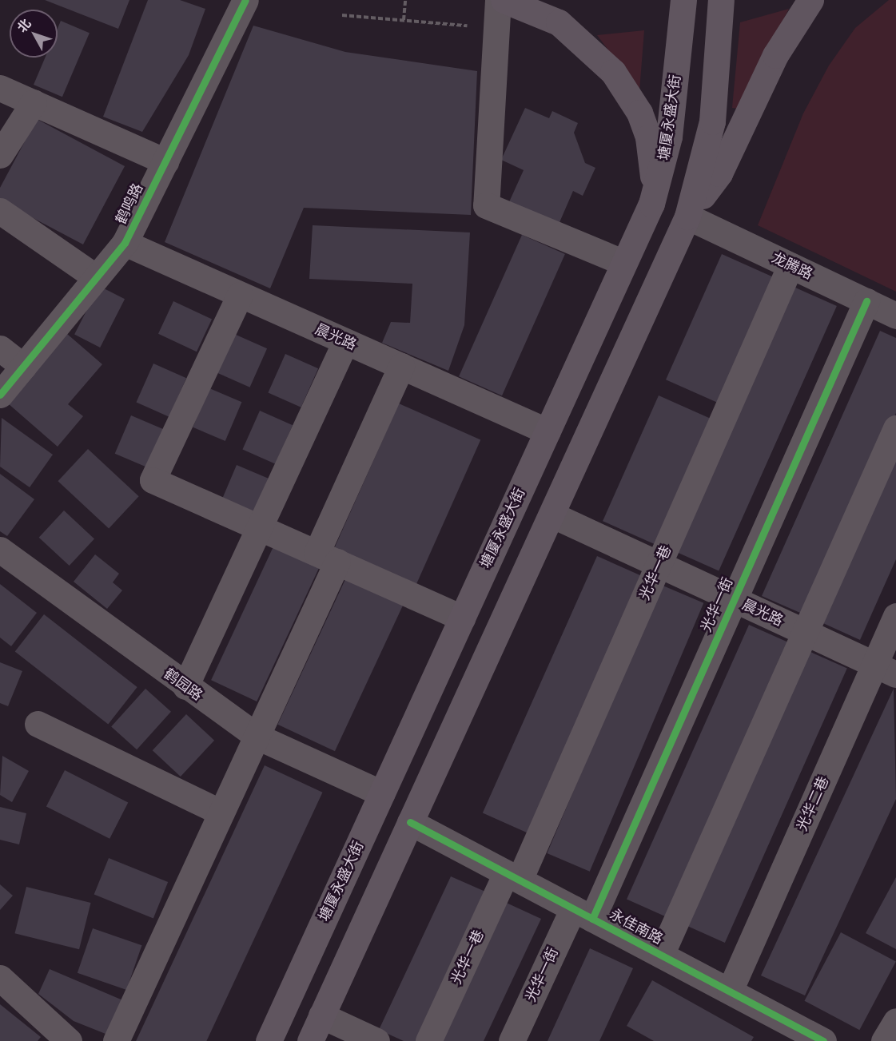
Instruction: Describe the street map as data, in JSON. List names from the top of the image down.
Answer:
{
  "streets": {
    "main road": ["塘厦永盛大街"],
    "street": [
      "鹤鸣路",
      "龙腾路",
      "晨光路",
      "光华一巷",
      "光华一街",
      "鹤园路",
      "光华二巷",
      "永佳南路"
    ]
  },
  "crossings": [
    ["塘厦永盛大街", "晨光路"],
    ["塘厦永盛大街", "鹤园路"],
    ["鹤鸣路", "晨光路"],
    ["龙腾路", "光华一巷"],
    ["龙腾路", "光华一街"],
    ["晨光路", "光华一巷"],
    ["晨光路", "光华一街"],
    ["晨光路", "光华二巷"],
    ["光华一巷", "永佳南路"],
    ["光华一街", "永佳南路"],
    ["光华二巷", "永佳南路"]
  ],
  "north": "top left"
}
